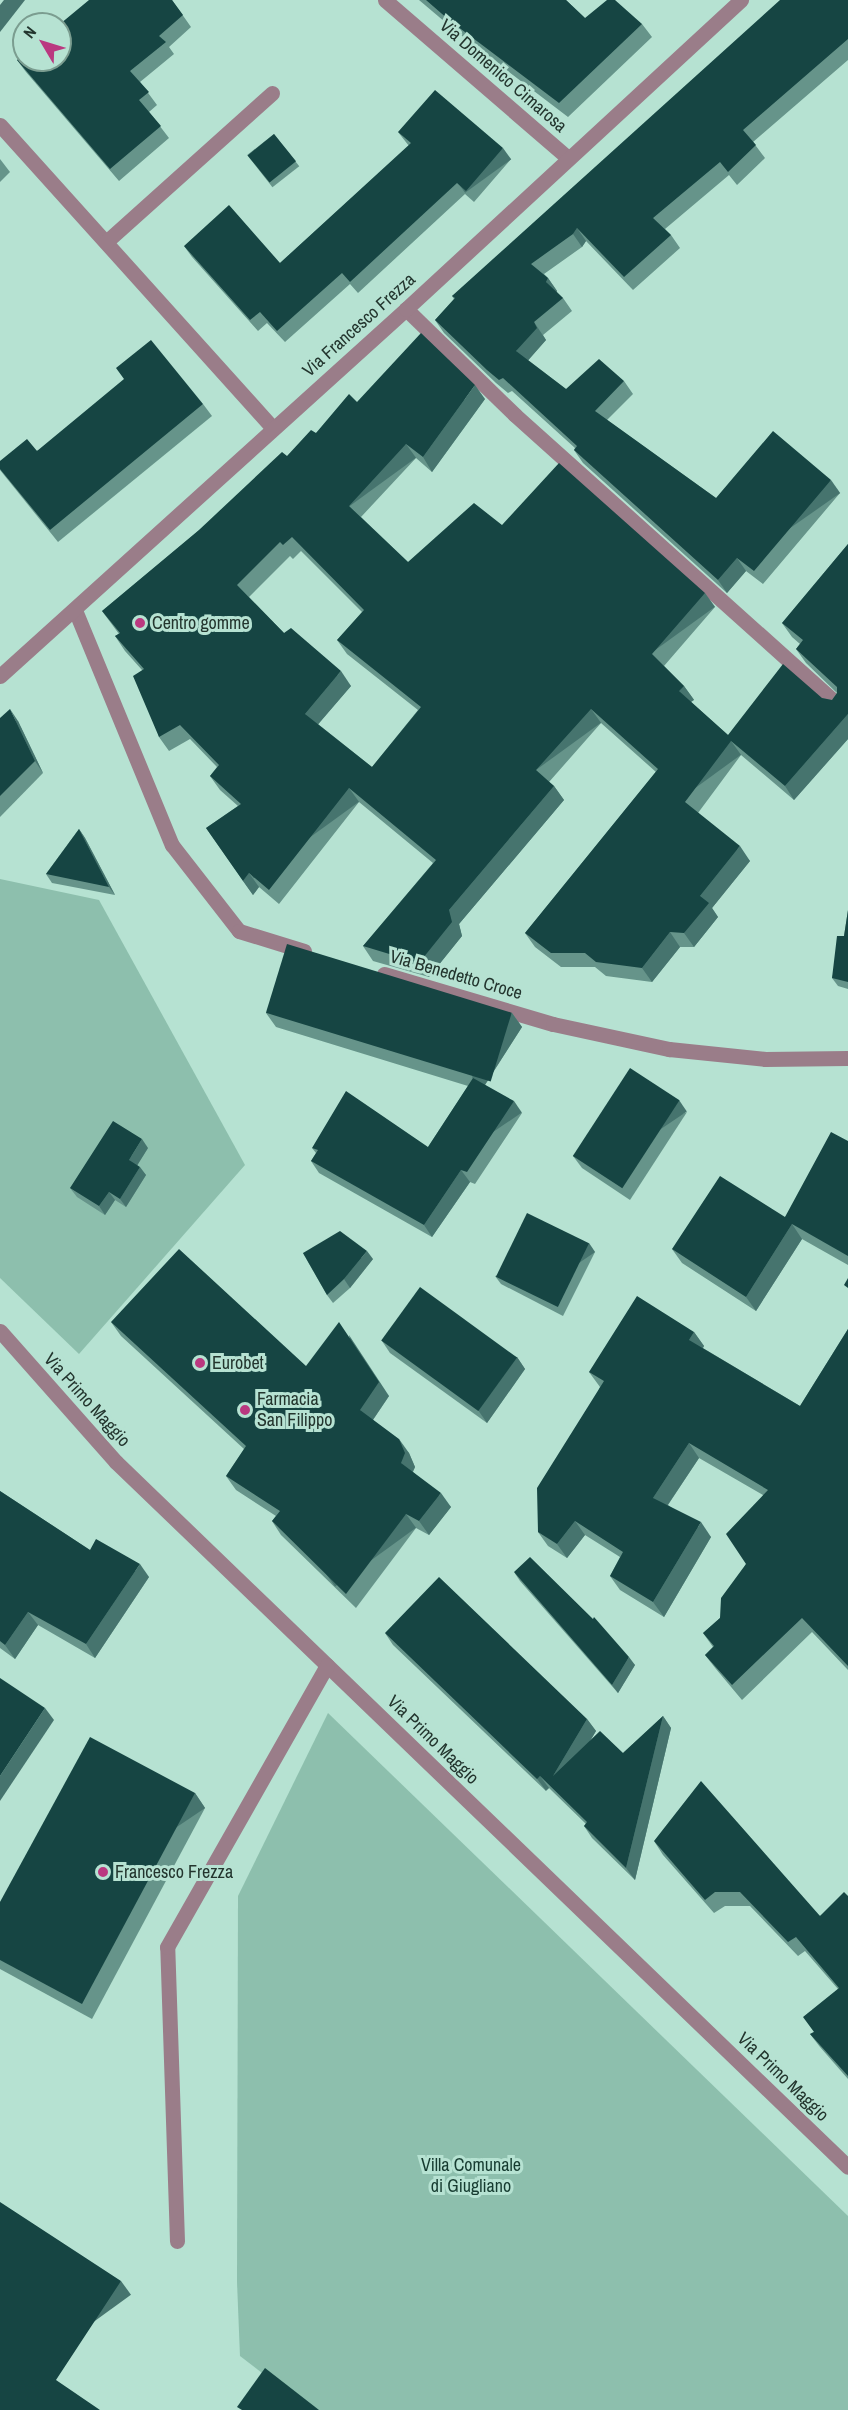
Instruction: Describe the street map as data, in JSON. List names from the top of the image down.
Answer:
{
  "streets": {
    "street": [
      "Via Domenico Cimarosa",
      "Via Francesco Frezza",
      "Via Benedetto Croce",
      "Via Primo Maggio"
    ]
  },
  "crossings": [
    ["Via Domenico Cimarosa", "Via Francesco Frezza"]
  ],
  "parks": ["Villa Comunale di Giugliano"],
  "places": [
    "Centro gomme",
    "Eurobet",
    "Farmacia San Filippo",
    "Francesco Frezza"
  ],
  "north": "top left"
}
